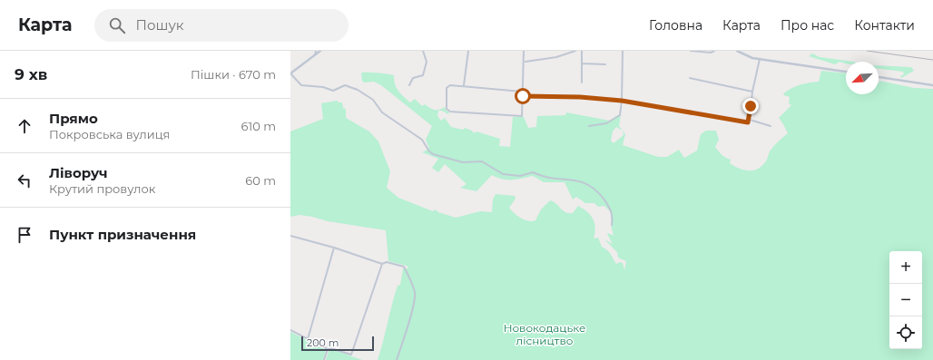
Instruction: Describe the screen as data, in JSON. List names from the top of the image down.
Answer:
{
  "parks": ["Новокодацьке лісництво"],
  "scale_bar": "200 m",
  "north": "bottom left",
  "page": {
    "header": "Карта",
    "search": "Пошук",
    "nav": [
      "Головна",
      "Карта",
      "Про нас",
      "Контакти"
    ],
    "heading": ["9 хв", "Пішки · 670 m"],
    "list": [
      ["Прямо", "Покровська вулиця", "610 m"],
      ["Ліворуч", "Крутий провулок", "60 m"],
      "Пункт призначення"
    ],
    "map_buttons": ["+", "−"],
    "scale": "200 m"
  }
}
